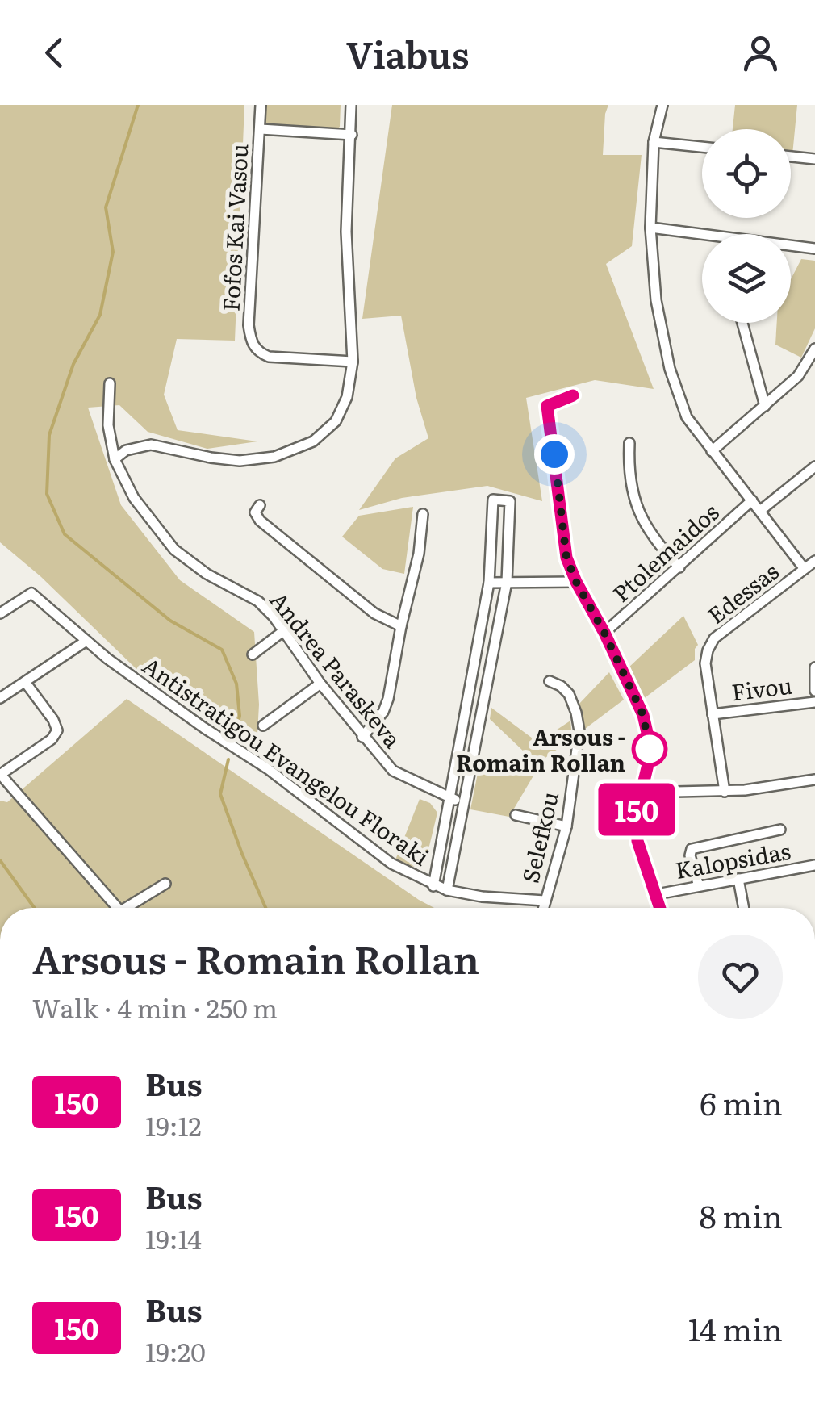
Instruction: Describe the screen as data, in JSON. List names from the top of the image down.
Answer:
{
  "streets": {
    "street": [
      "Fofos Kai Vasou",
      "Ptolemaidos",
      "Edessas",
      "Andrea Paraskeva",
      "Fivou",
      "Antistratigou Evangelou Floraki",
      "Selefkou",
      "Kalopsidas"
    ]
  },
  "crossings": [
    ["Edessas", "Fivou"],
    ["Antistratigou Evangelou Floraki", "Selefkou"]
  ],
  "places": ["Arsous - Romain Rollan"],
  "lines": ["bus line 150"],
  "page": {
    "header": "Viabus",
    "on_map": "150",
    "heading": ["Arsous - Romain Rollan", "Walk · 4 min · 250 m"],
    "list": [
      {
        "mark": "150",
        "name": "Bus",
        "note": "19:12",
        "value": "6 min"
      },
      {
        "mark": "150",
        "name": "Bus",
        "note": "19:14",
        "value": "8 min"
      },
      {
        "mark": "150",
        "name": "Bus",
        "note": "19:20",
        "value": "14 min"
      }
    ]
  }
}
